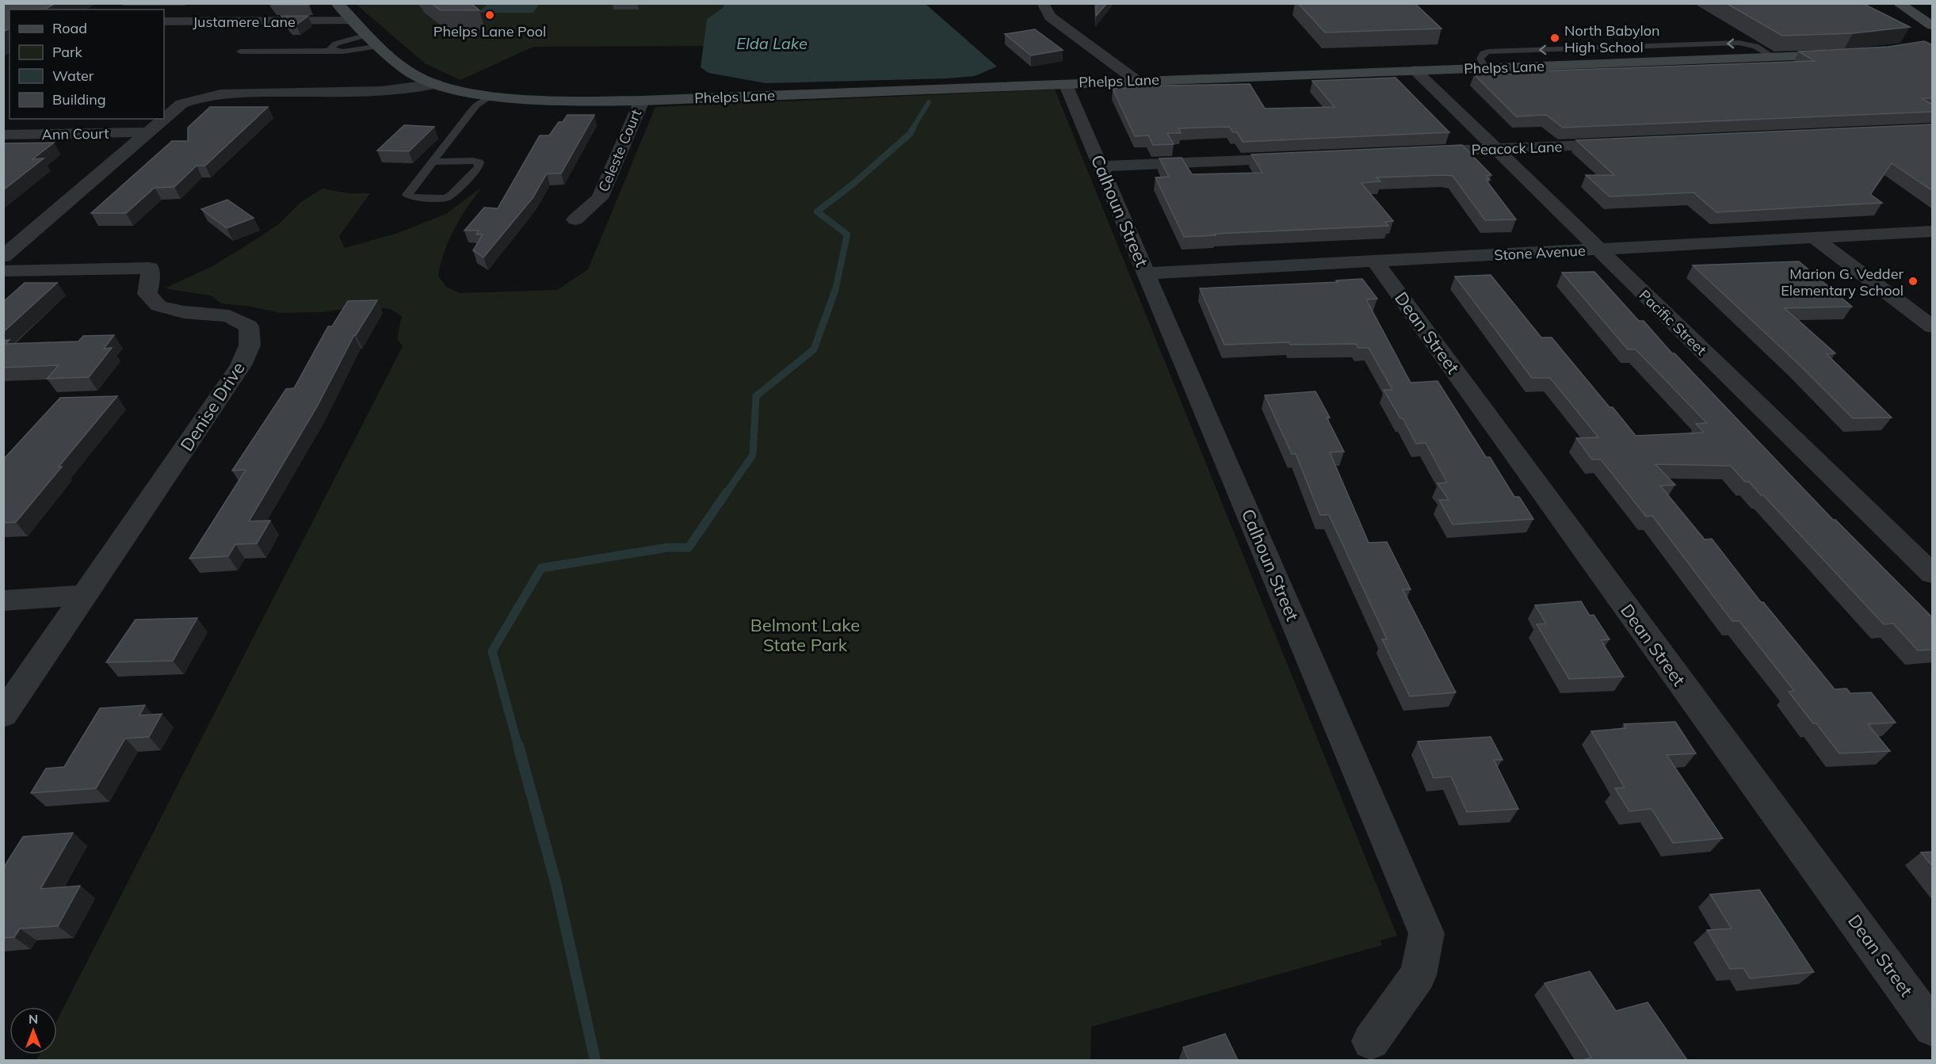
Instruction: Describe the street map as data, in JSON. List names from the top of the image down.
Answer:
{
  "streets": {
    "street": [
      "Justamere Lane",
      "Phelps Lane",
      "Ann Court",
      "Peacock Lane",
      "Celeste Court",
      "Calhoun Street",
      "Stone Avenue",
      "Pacific Street",
      "Dean Street",
      "Denise Drive"
    ]
  },
  "crossings": [
    ["Justamere Lane", "Phelps Lane"],
    ["Phelps Lane", "Celeste Court"],
    ["Phelps Lane", "Calhoun Street"],
    ["Phelps Lane", "Pacific Street"],
    ["Peacock Lane", "Pacific Street"],
    ["Calhoun Street", "Stone Avenue"],
    ["Stone Avenue", "Pacific Street"],
    ["Stone Avenue", "Dean Street"]
  ],
  "water": ["Elda Lake"],
  "parks": ["Belmont Lake State Park"],
  "places": ["Phelps Lane Pool", "North Babylon High School", "Marion G. Vedder Elementary School"],
  "legend": [
    "Road",
    "Park",
    "Water",
    "Building"
  ],
  "north": "top"
}
